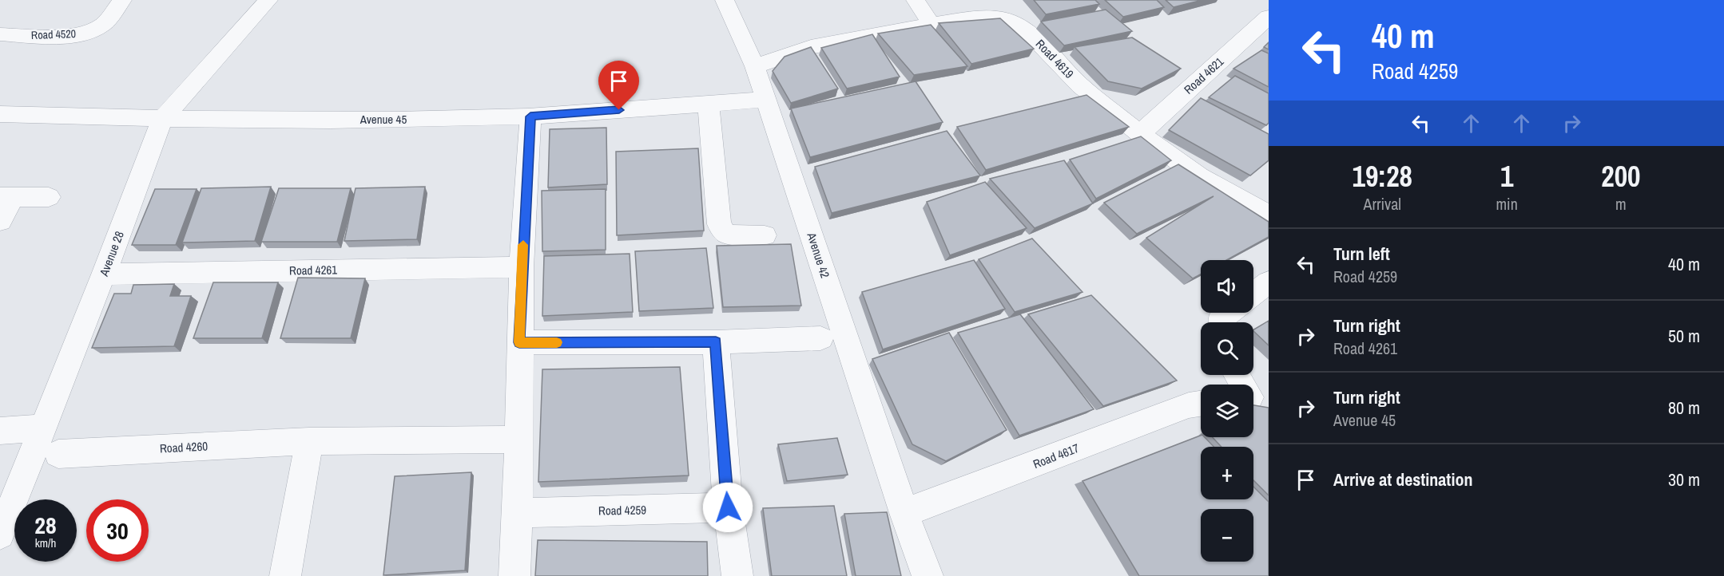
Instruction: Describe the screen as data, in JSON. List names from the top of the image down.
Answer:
{
  "streets": {
    "street": [
      "Road 4520",
      "Road 4619",
      "Road 4621",
      "Avenue 45",
      "Avenue 28",
      "Avenue 42",
      "Road 4261",
      "Road 4260",
      "Road 4617",
      "Road 4259"
    ]
  },
  "crossings": [
    ["Road 4619", "Road 4621"],
    ["Road 4619", "Avenue 42"],
    ["Avenue 45", "Avenue 28"],
    ["Avenue 45", "Avenue 42"],
    ["Avenue 28", "Road 4261"],
    ["Avenue 42", "Road 4617"]
  ],
  "page": {
    "turn": ["40 m", "Road 4259"],
    "eta": [
      "19:28",
      "Arrival",
      "1",
      "min",
      "200",
      "m"
    ],
    "list": [
      {
        "name": "Turn left",
        "note": "Road 4259",
        "value": "40 m"
      },
      {
        "name": "Turn right",
        "note": "Road 4261",
        "value": "50 m"
      },
      {
        "name": "Turn right",
        "note": "Avenue 45",
        "value": "80 m"
      },
      {
        "name": "Arrive at destination",
        "value": "30 m"
      }
    ],
    "map_buttons": ["+", "−"],
    "speed": "28 km/h",
    "limit": "30"
  }
}
